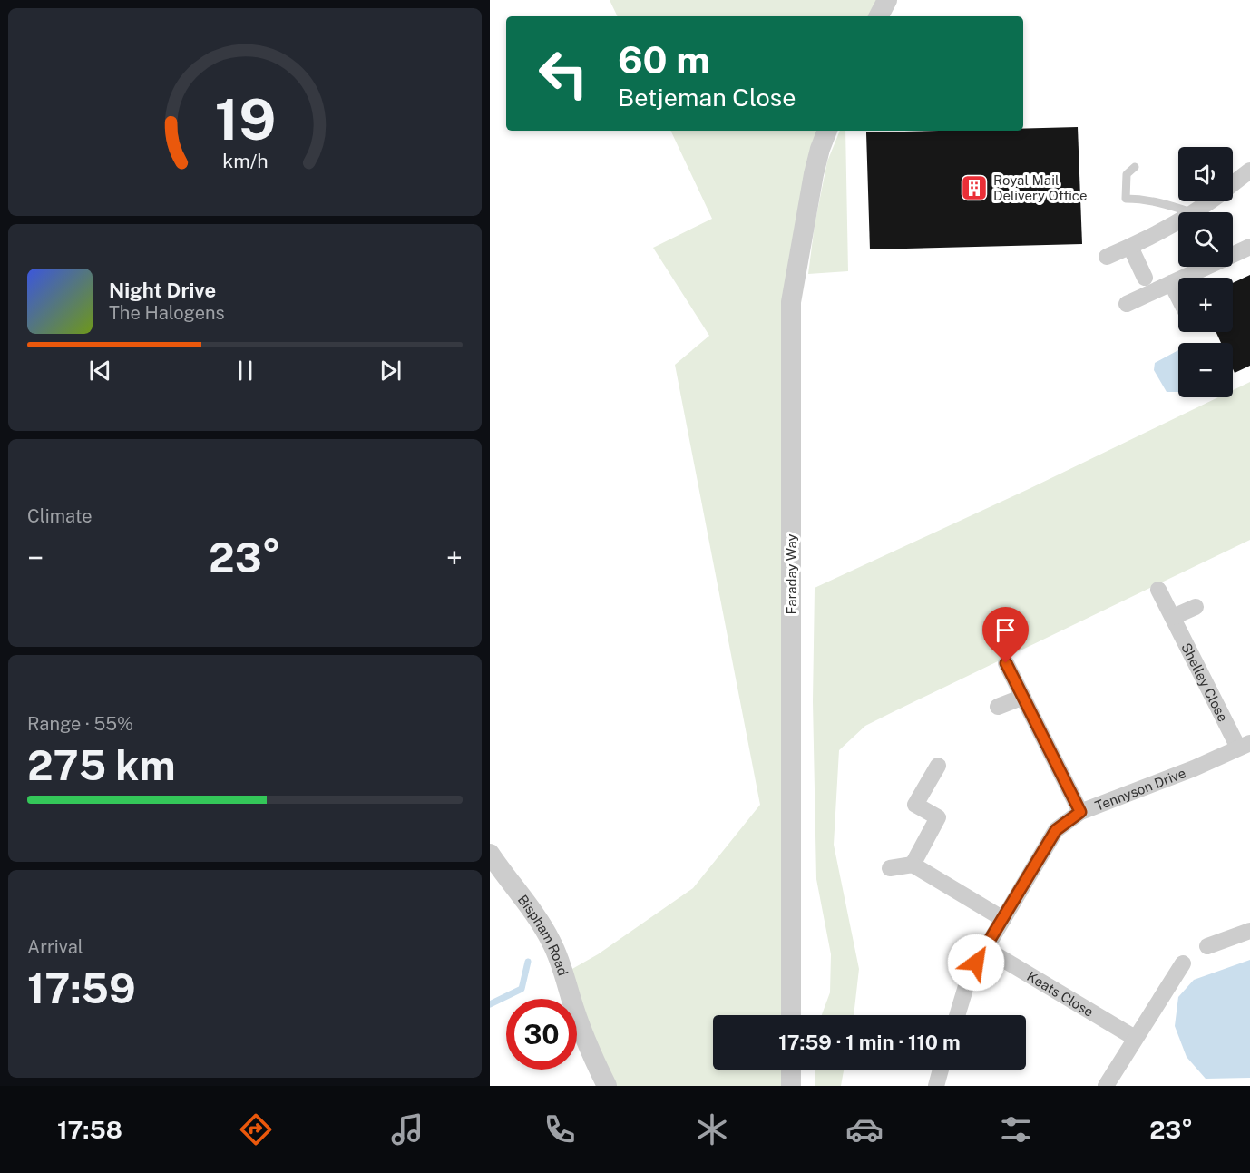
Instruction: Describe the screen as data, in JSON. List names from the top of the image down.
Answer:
{
  "streets": {
    "street": [
      "Faraday Way",
      "Shelley Close",
      "Tennyson Drive",
      "Bispham Road",
      "Keats Close"
    ]
  },
  "crossings": [
    ["Shelley Close", "Tennyson Drive"],
    ["Tennyson Drive", "Keats Close"]
  ],
  "places": {
    "building": ["Royal Mail Delivery Office"]
  },
  "page": {
    "turn": ["60 m", "Betjeman Close"],
    "map_buttons": ["+", "−"],
    "song": ["Night Drive", "The Halogens"],
    "tile": [
      "Climate",
      ["Range · 55%", "275 km"],
      ["Arrival", "17:59"]
    ],
    "heat": ["−", "23°", "+"],
    "limit": "30",
    "trip": "17:59 · 1 min · 110 m",
    "tabs": ["17:58", "23°"],
    "gauge": ["19", "km/h"]
  }
}
